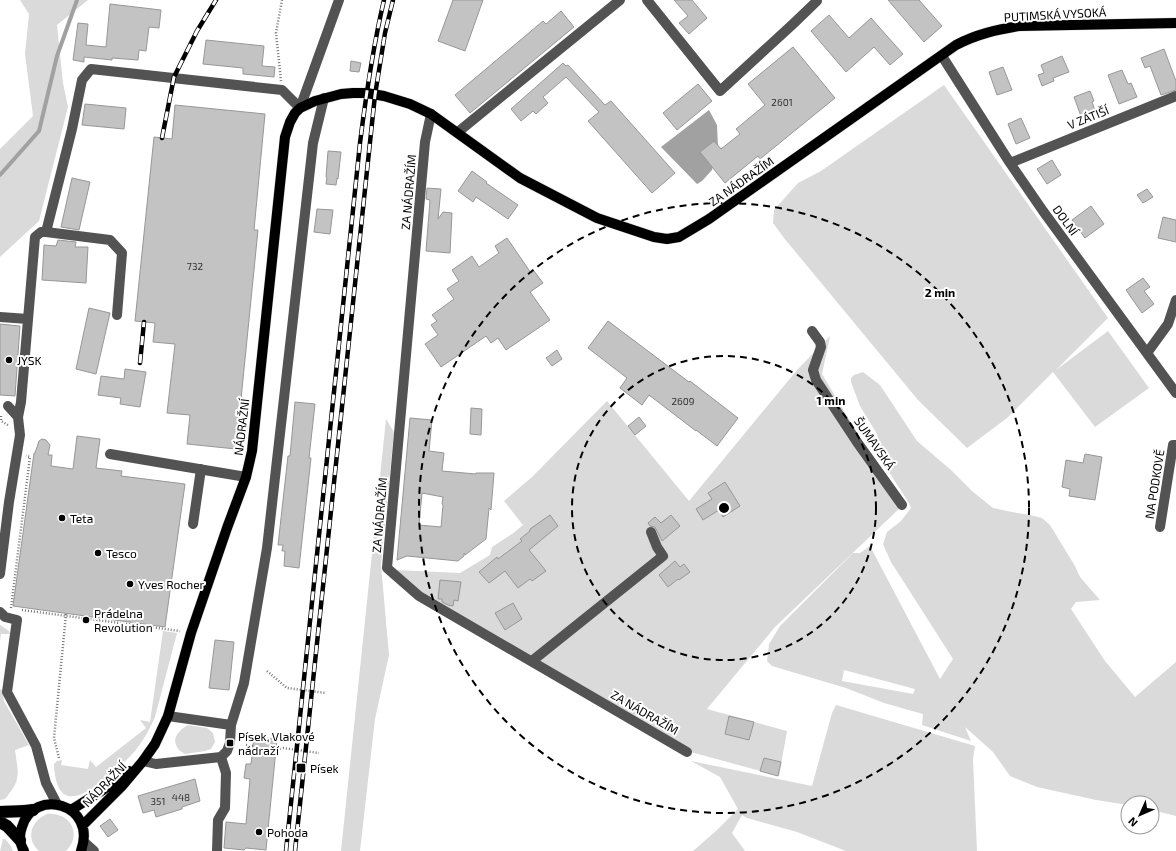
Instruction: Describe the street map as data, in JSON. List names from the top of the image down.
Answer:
{
  "streets": {
    "main road": ["PUTIMSKÁ VYSOKÁ", "ZA NÁDRAŽÍM", "NÁDRAŽNÍ"],
    "street": [
      "V ZÁTIŠÍ",
      "DOLNÍ",
      "ŠUMAVSKÁ",
      "NA PODKOVĚ"
    ]
  },
  "crossings": [
    ["PUTIMSKÁ VYSOKÁ", "ZA NÁDRAŽÍM"],
    ["PUTIMSKÁ VYSOKÁ", "DOLNÍ"],
    ["V ZÁTIŠÍ", "DOLNÍ"],
    ["ZA NÁDRAŽÍM", "DOLNÍ"]
  ],
  "places": {
    "other": [
      "JYSK",
      "Teta",
      "Tesco",
      "Yves Rocher",
      "Prádelna Revolution",
      "Pohoda"
    ],
    "transit": ["Písek, Vlakové nádraží", "Písek"]
  },
  "house_numbers": [
    "2601",
    "732",
    "2609",
    "448",
    "351"
  ],
  "north": "bottom left",
  "rings": ["2 min", "1 min"]
}
